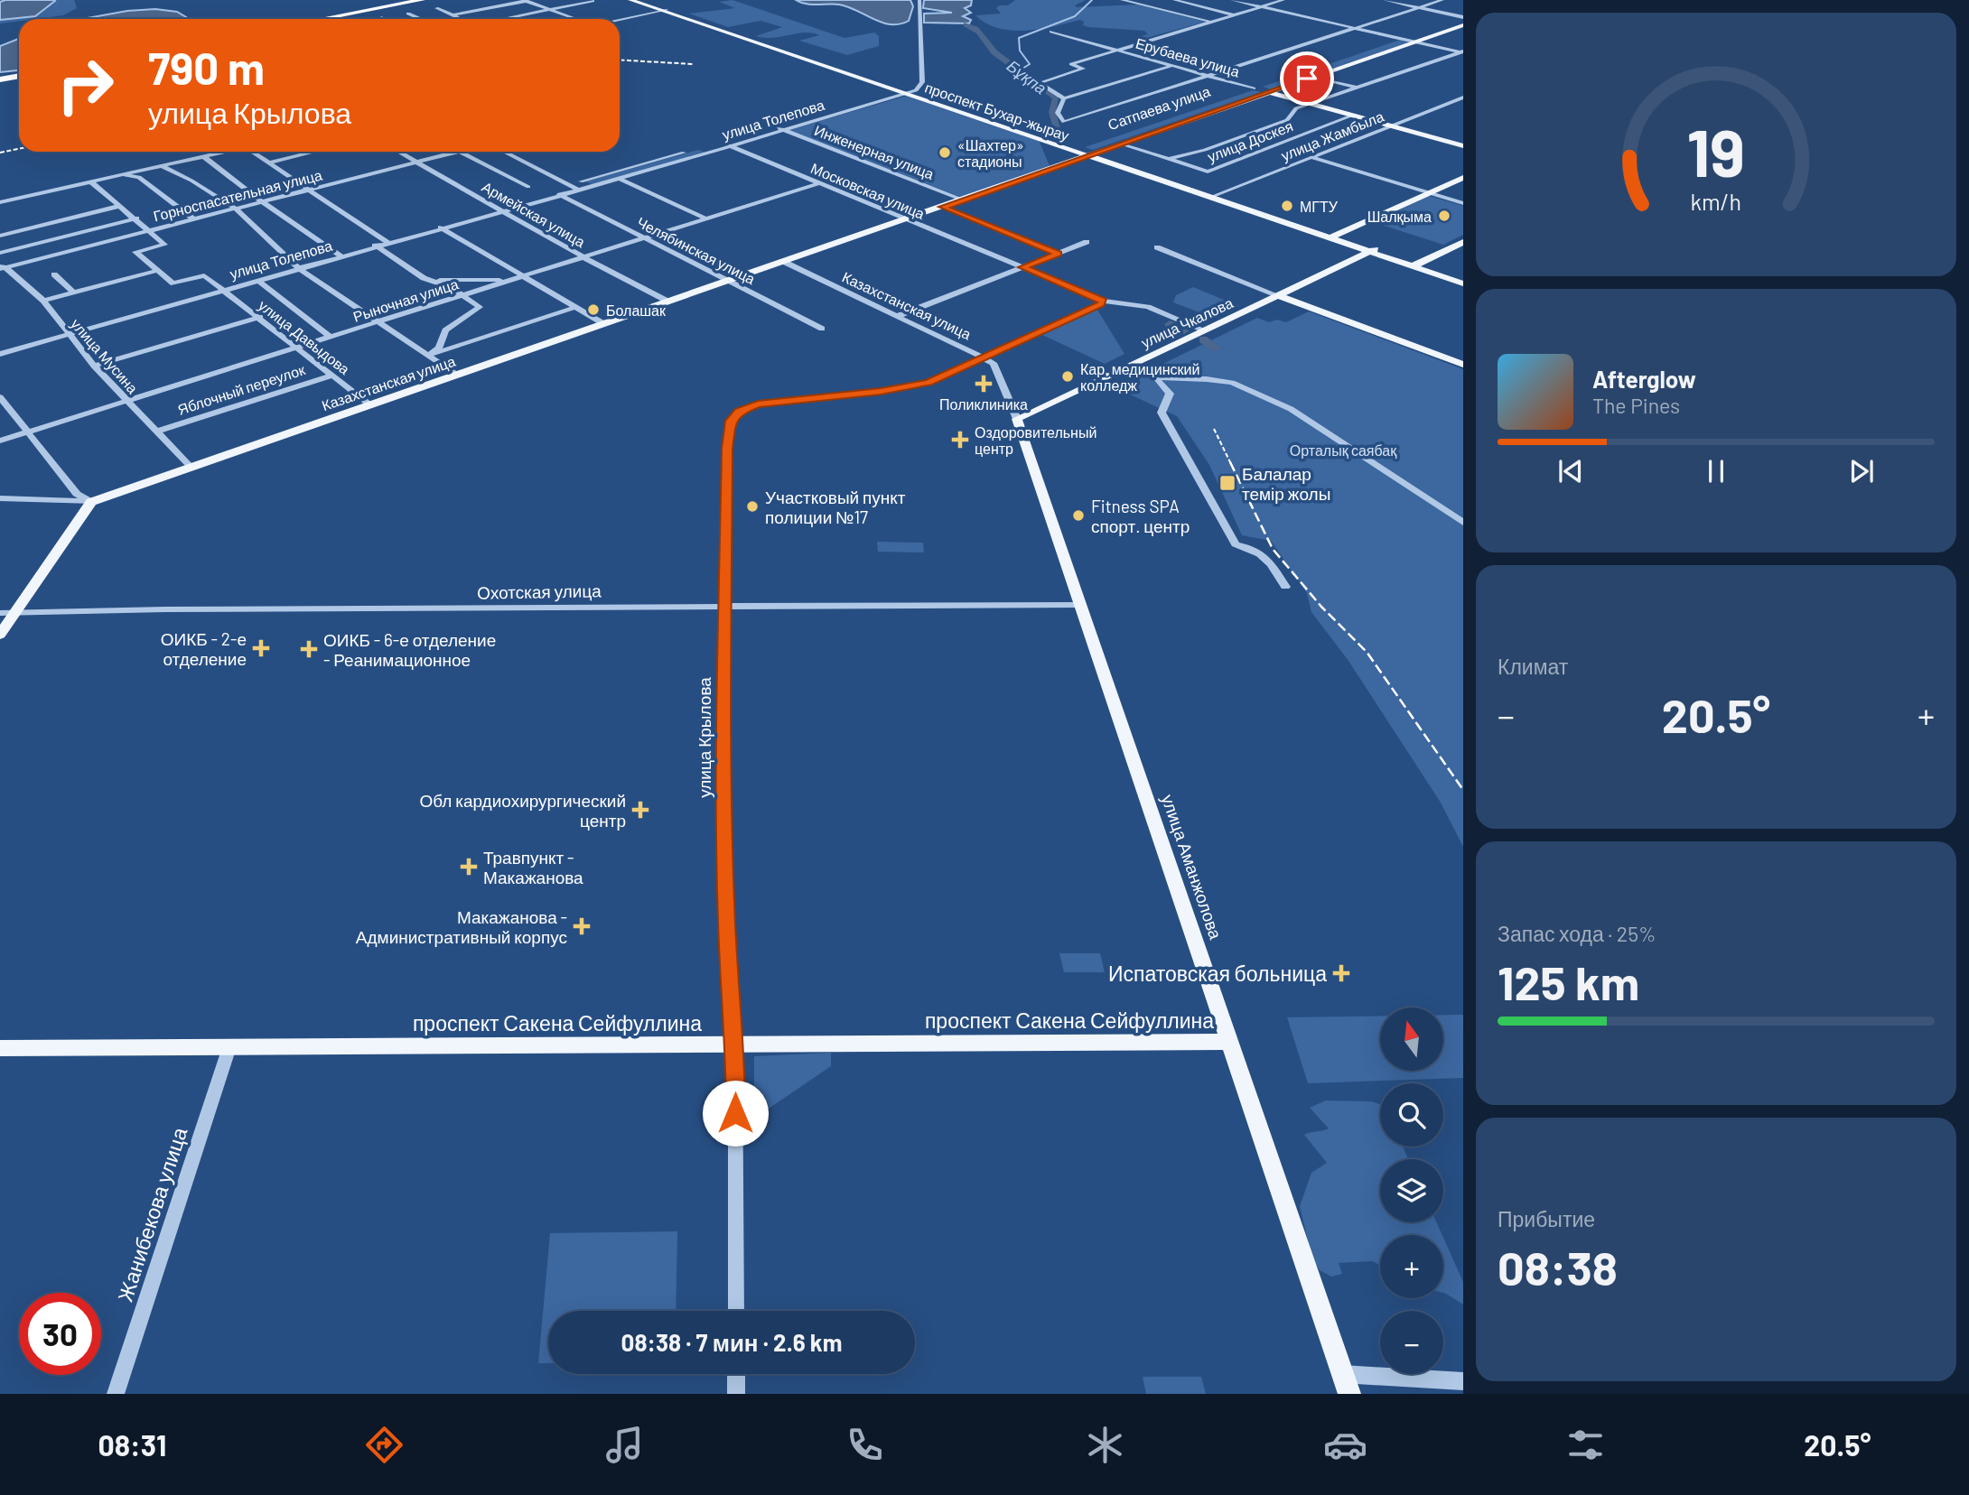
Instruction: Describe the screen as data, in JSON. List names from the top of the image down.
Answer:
{
  "streets": {
    "main road": [
      "Ерубаева улица",
      "Сатпаева улица",
      "проспект Бухар-жырау",
      "Казахстанская улица",
      "улица Чкалова",
      "улица Аманжолова",
      "проспект Сакена Сейфуллина"
    ],
    "street": [
      "улица Толепова",
      "улица Жамбыла",
      "улица Доскея",
      "Инженерная улица",
      "Московская улица",
      "Горноспасательная улица",
      "Армейская улица",
      "Челябинская улица",
      "Рыночная улица",
      "улица Давыдова",
      "улица Мусина",
      "Яблочный переулок",
      "Охотская улица",
      "улица Крылова",
      "Жанибекова улица"
    ]
  },
  "crossings": [
    ["Ерубаева улица", "Сатпаева улица"],
    ["Ерубаева улица", "улица Жамбыла"],
    ["Ерубаева улица", "улица Доскея"],
    ["Сатпаева улица", "проспект Бухар-жырау"],
    ["Сатпаева улица", "улица Доскея"],
    ["Сатпаева улица", "Казахстанская улица"],
    ["проспект Бухар-жырау", "улица Толепова"],
    ["проспект Бухар-жырау", "улица Жамбыла"],
    ["проспект Бухар-жырау", "Казахстанская улица"],
    ["проспект Бухар-жырау", "улица Чкалова"],
    ["улица Толепова", "Инженерная улица"],
    ["улица Толепова", "Московская улица"],
    ["улица Толепова", "Армейская улица"],
    ["улица Толепова", "Челябинская улица"],
    ["улица Толепова", "улица Давыдова"],
    ["улица Толепова", "улица Мусина"],
    ["Инженерная улица", "Казахстанская улица"],
    ["Московская улица", "Рыночная улица"],
    ["Московская улица", "Казахстанская улица"],
    ["Московская улица", "улица Чкалова"],
    ["Горноспасательная улица", "Армейская улица"],
    ["Горноспасательная улица", "улица Давыдова"],
    ["Горноспасательная улица", "улица Мусина"],
    ["Армейская улица", "Рыночная улица"],
    ["Армейская улица", "Казахстанская улица"],
    ["Челябинская улица", "Рыночная улица"],
    ["Челябинская улица", "Казахстанская улица"],
    ["Рыночная улица", "улица Давыдова"],
    ["Рыночная улица", "улица Мусина"],
    ["Казахстанская улица", "улица Давыдова"],
    ["Казахстанская улица", "улица Мусина"],
    ["Казахстанская улица", "улица Крылова"],
    ["Казахстанская улица", "улица Аманжолова"],
    ["улица Чкалова", "улица Аманжолова"],
    ["улица Давыдова", "Яблочный переулок"],
    ["улица Мусина", "Яблочный переулок"],
    ["Охотская улица", "улица Крылова"],
    ["Охотская улица", "улица Аманжолова"],
    ["улица Крылова", "улица Аманжолова"],
    ["улица Крылова", "проспект Сакена Сейфуллина"],
    ["улица Аманжолова", "проспект Сакена Сейфуллина"],
    ["проспект Сакена Сейфуллина", "Жанибекова улица"]
  ],
  "water": ["Бұқпа"],
  "parks": ["Орталық саябақ"],
  "places": {
    "other": [
      "«Шахтер» стадионы",
      "МГТУ",
      "Шалқыма",
      "Болашак",
      "Кар. медицинский колледж",
      "Участковый пункт полиции №17",
      "Fitness SPA спорт. центр"
    ],
    "health": [
      "Поликлиника",
      "Оздоровительный центр",
      "ОИКБ - 2-е отделение",
      "ОИКБ - 6-е отделение - Реанимационное",
      "Обл кардиохирургический центр",
      "Травпункт - Макажанова",
      "Макажанова - Административный корпус",
      "Испатовская больница"
    ],
    "transit": ["Балалар темір жолы"]
  },
  "north": "top",
  "page": {
    "turn": ["790 m", "улица Крылова"],
    "song": ["Afterglow", "The Pines"],
    "tile": [
      "Климат",
      ["Запас хода · 25%", "125 km"],
      ["Прибытие", "08:38"]
    ],
    "heat": ["−", "20.5°", "+"],
    "map_buttons": ["+", "−"],
    "limit": "30",
    "trip": "08:38 · 7 мин · 2.6 km",
    "tabs": ["08:31", "20.5°"],
    "gauge": ["19", "km/h"]
  }
}
